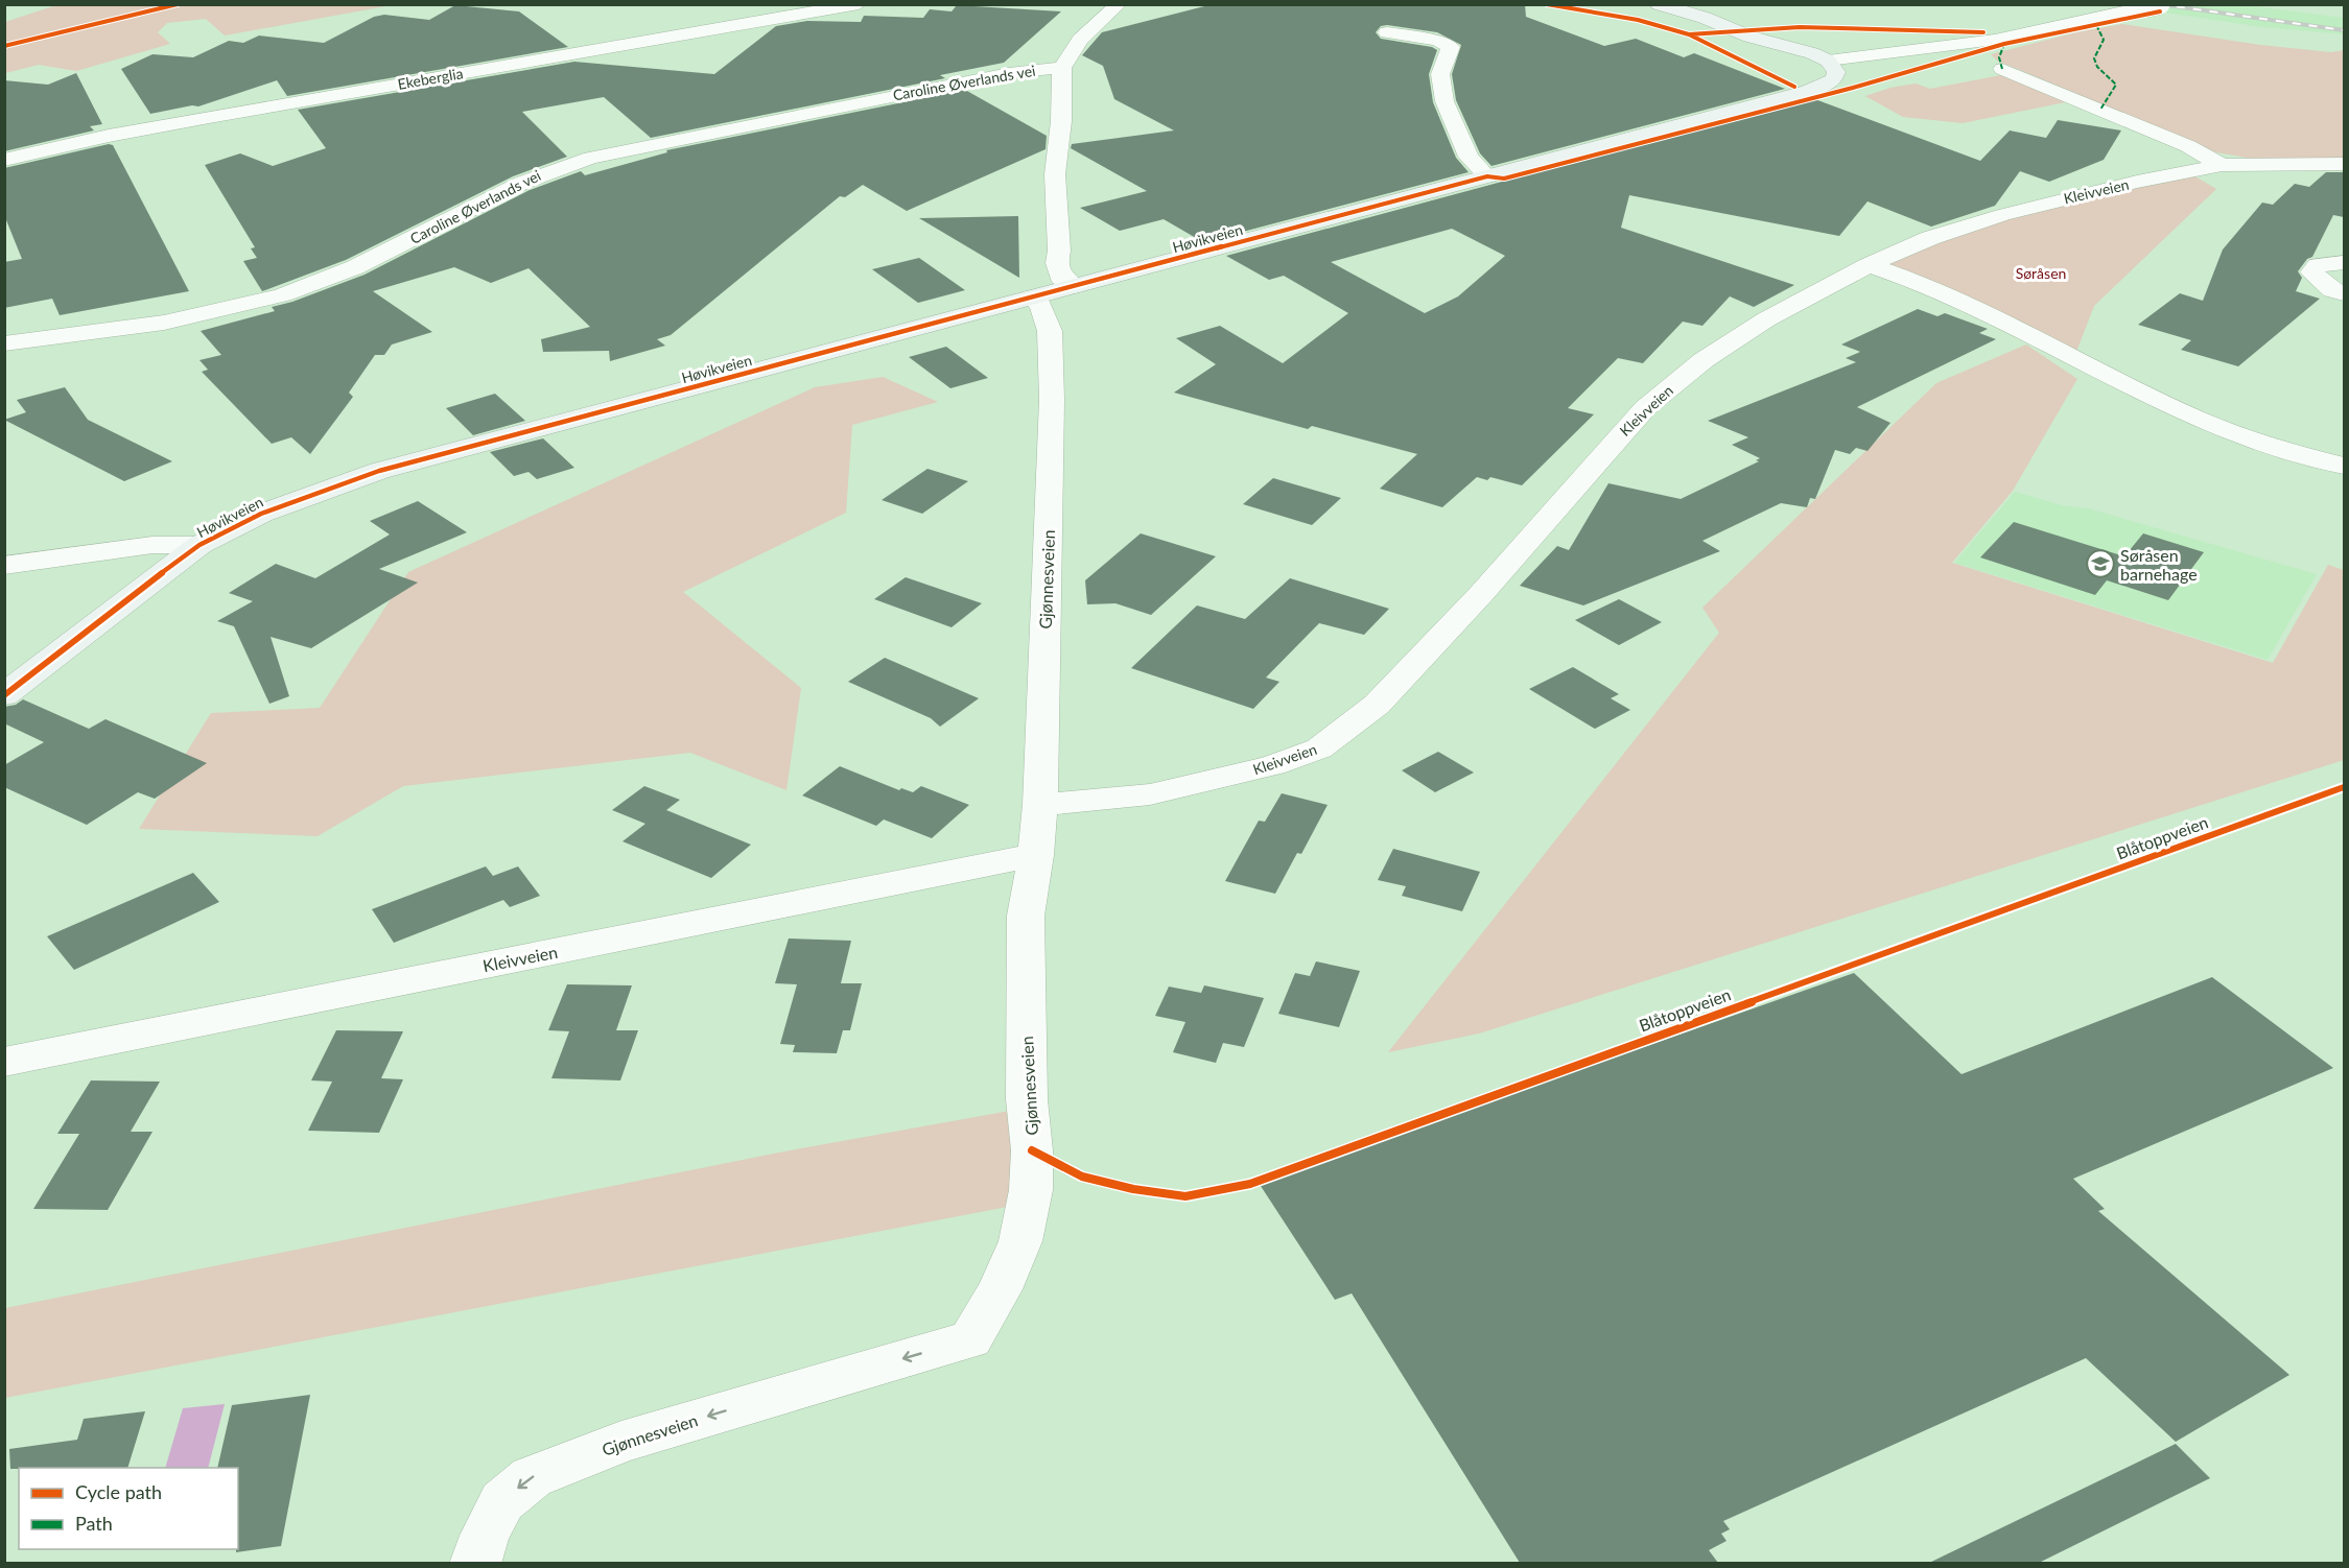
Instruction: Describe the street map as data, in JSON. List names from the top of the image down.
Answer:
{
  "streets": {
    "main road": ["Høvikveien"],
    "street": [
      "Ekeberglia",
      "Caroline Øverlands vei",
      "Kleivveien",
      "Gjønnesveien"
    ],
    "cycle path": ["Blåtoppveien"]
  },
  "crossings": [
    ["Kleivveien", "Gjønnesveien"],
    ["Høvikveien", "Gjønnesveien"]
  ],
  "one_way": ["Gjønnesveien"],
  "parks": ["Søråsen"],
  "places": {
    "school or university": ["Søråsen barnehage"]
  },
  "legend": ["Cycle path", "Path"]
}
